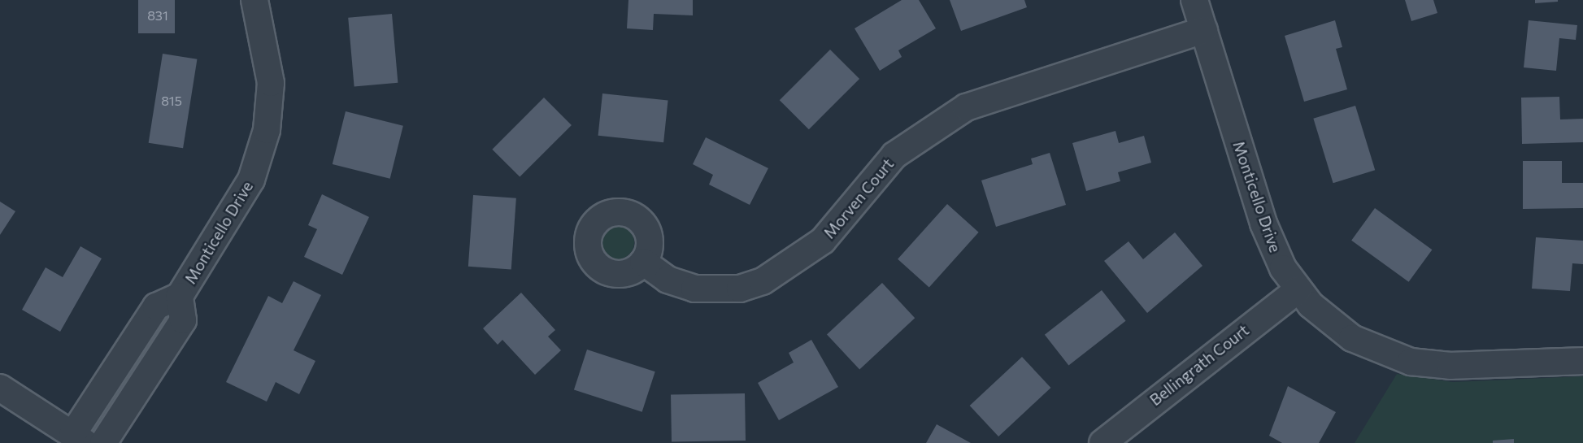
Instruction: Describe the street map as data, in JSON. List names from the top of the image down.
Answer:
{
  "streets": {
    "street": ["Monticello Drive", "Morven Court", "Bellingrath Court"]
  },
  "crossings": [
    ["Monticello Drive", "Morven Court"],
    ["Monticello Drive", "Bellingrath Court"]
  ],
  "house_numbers": ["831", "815"]
}
